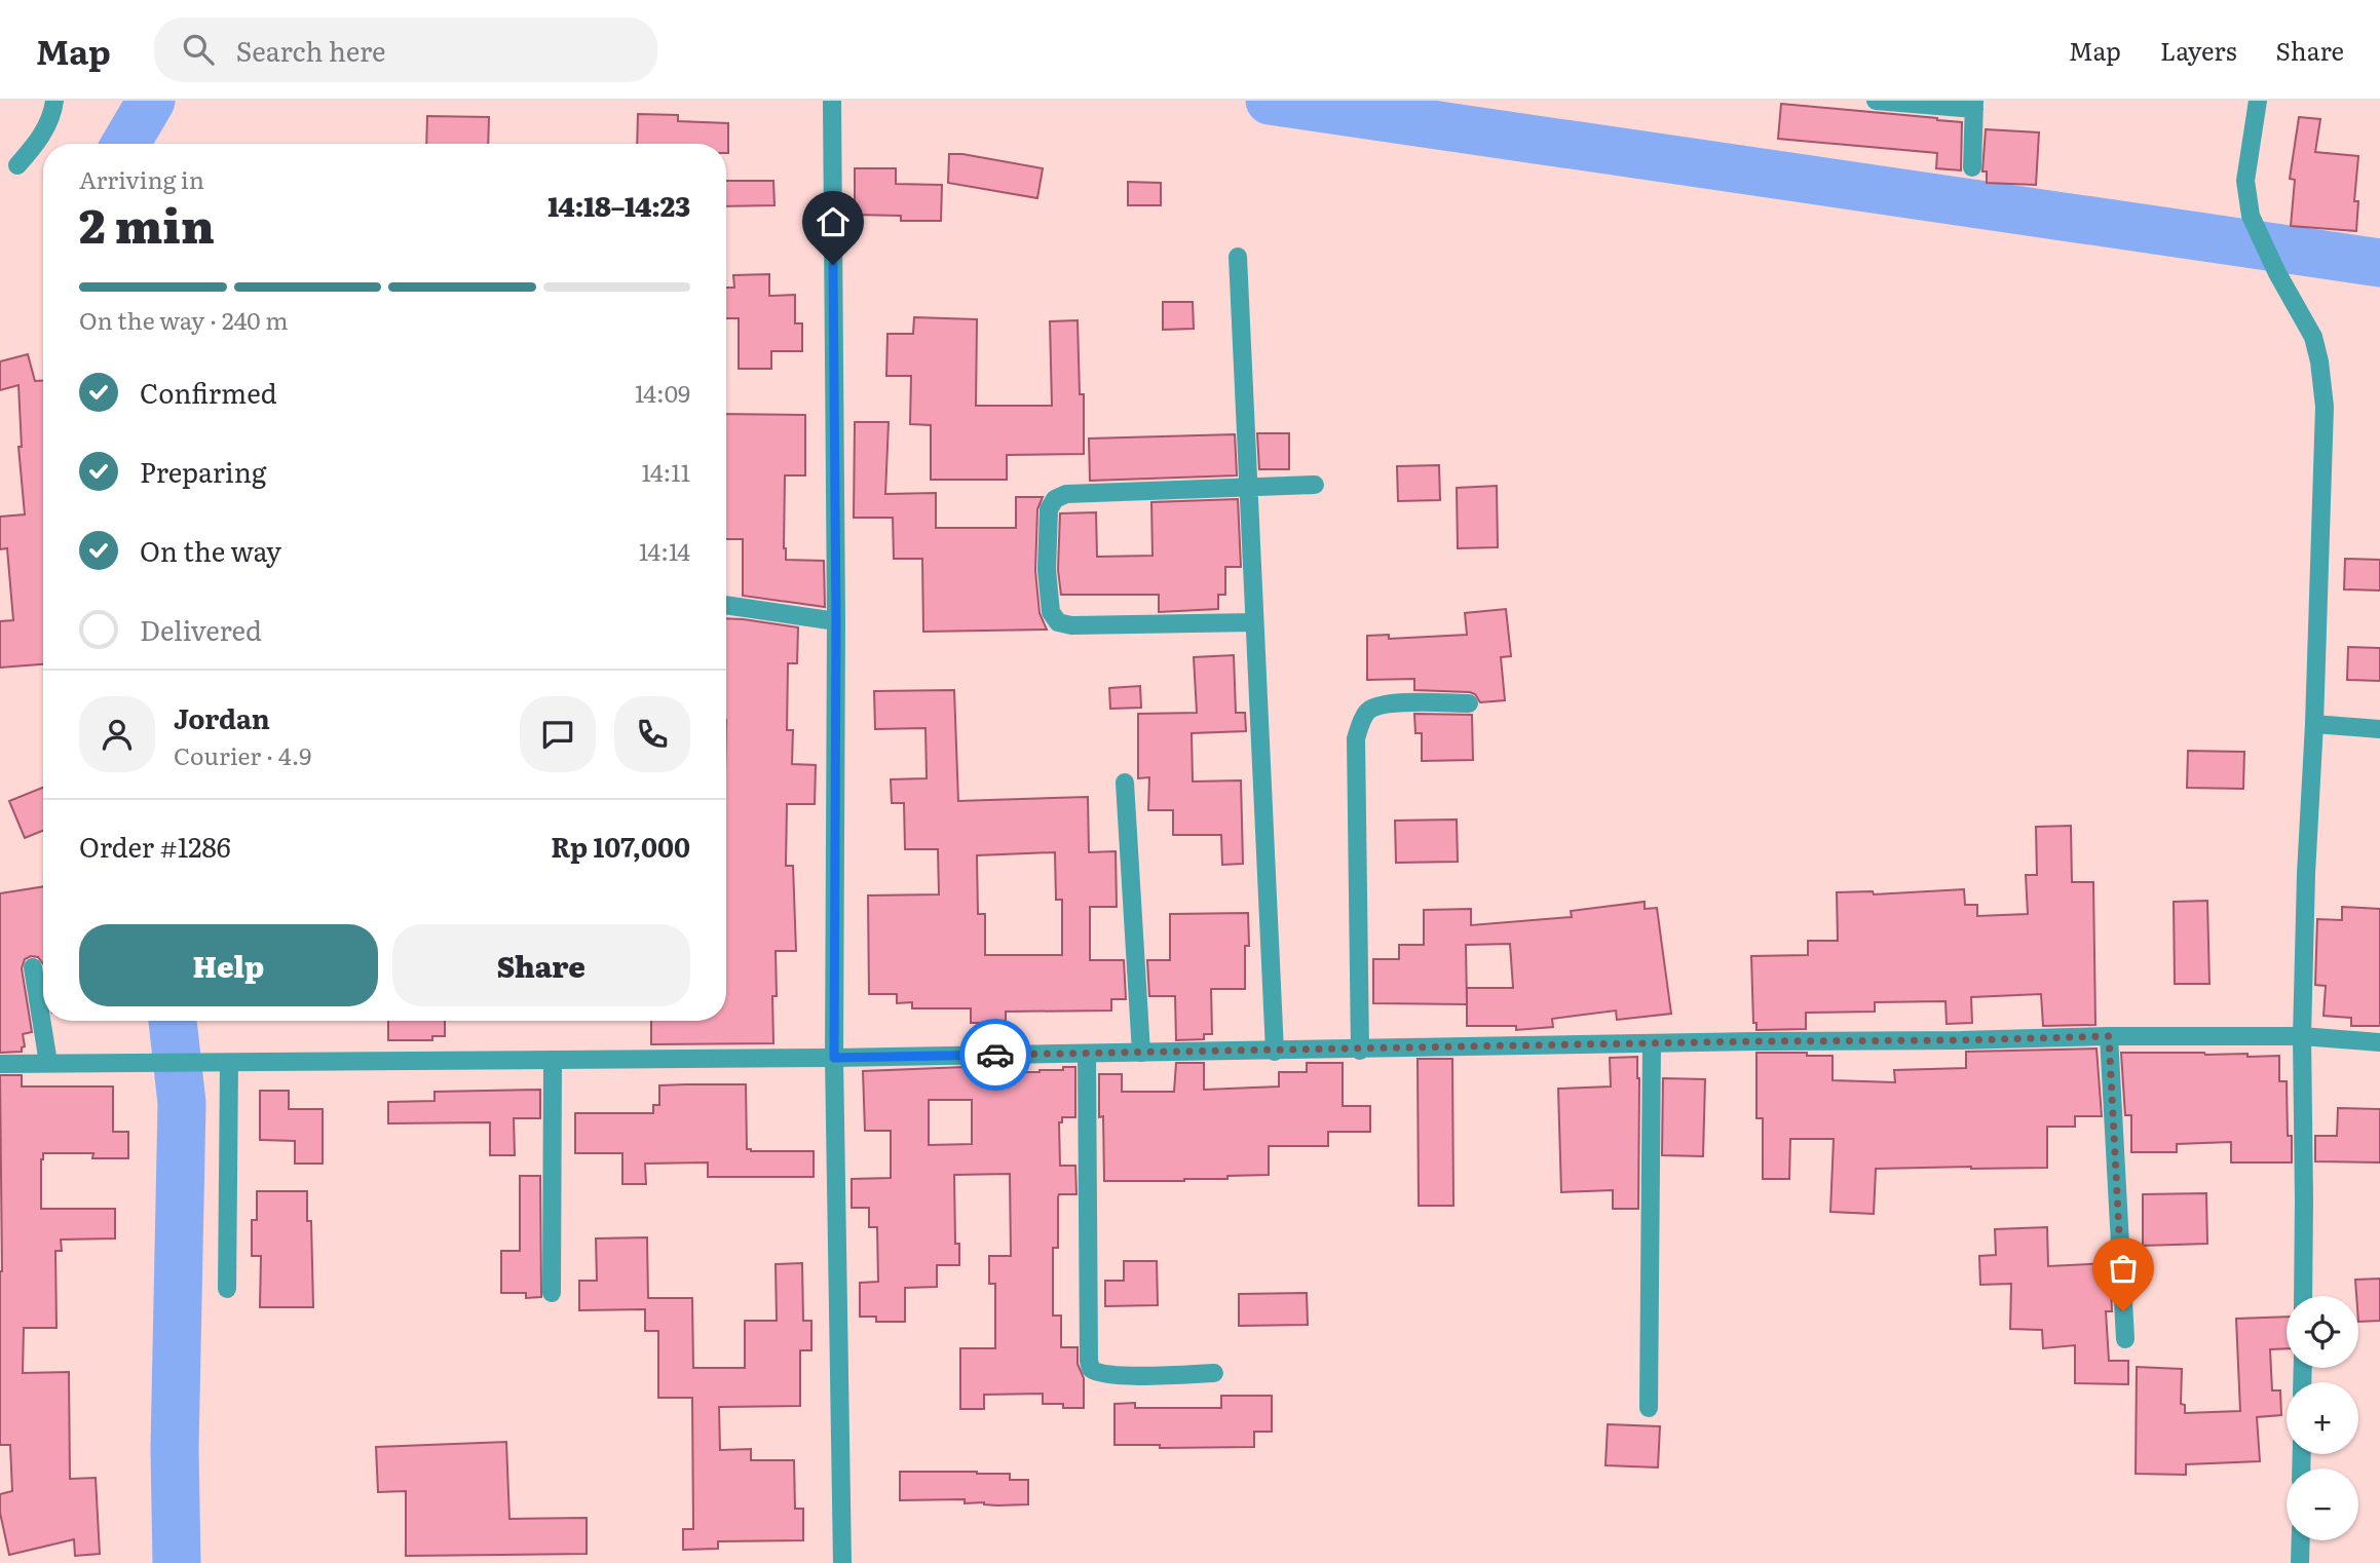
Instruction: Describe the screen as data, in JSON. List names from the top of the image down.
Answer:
{
  "page": {
    "header": "Map",
    "search": "Search here",
    "nav": ["Map", "Layers", "Share"],
    "heading": ["2 min", "Arriving in", "14:18–14:23"],
    "panel": [
      "Jordan",
      "Courier · 4.9",
      "Order #1286",
      "Rp 107,000"
    ],
    "bar": "On the way · 240 m",
    "list": [
      ["Confirmed", "14:09"],
      ["Preparing", "14:11"],
      ["On the way", "14:14"],
      "Delivered"
    ],
    "buttons": ["Help", "Share"],
    "map_buttons": ["+", "−"]
  }
}
